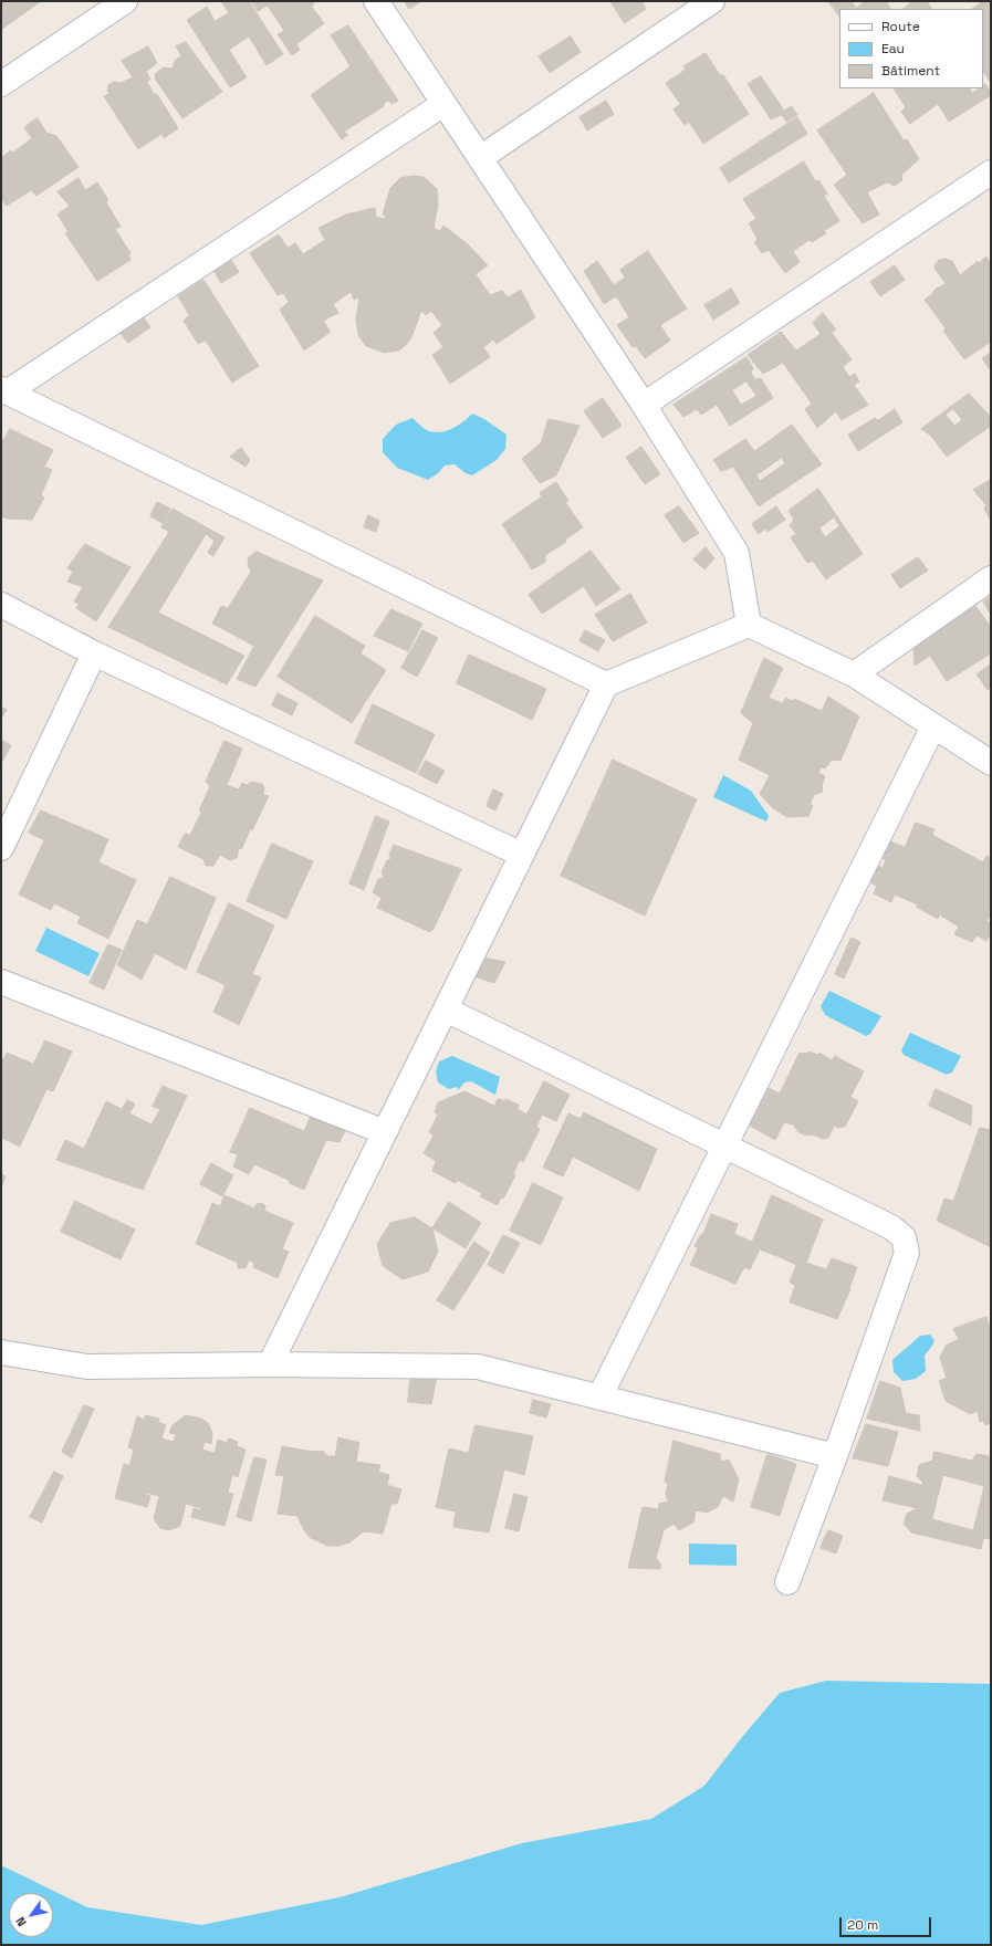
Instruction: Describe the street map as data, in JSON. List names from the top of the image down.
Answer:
{
  "legend": ["Route", "Eau", "Bâtiment"],
  "scale_bar": "20 m",
  "north": "bottom left"
}
